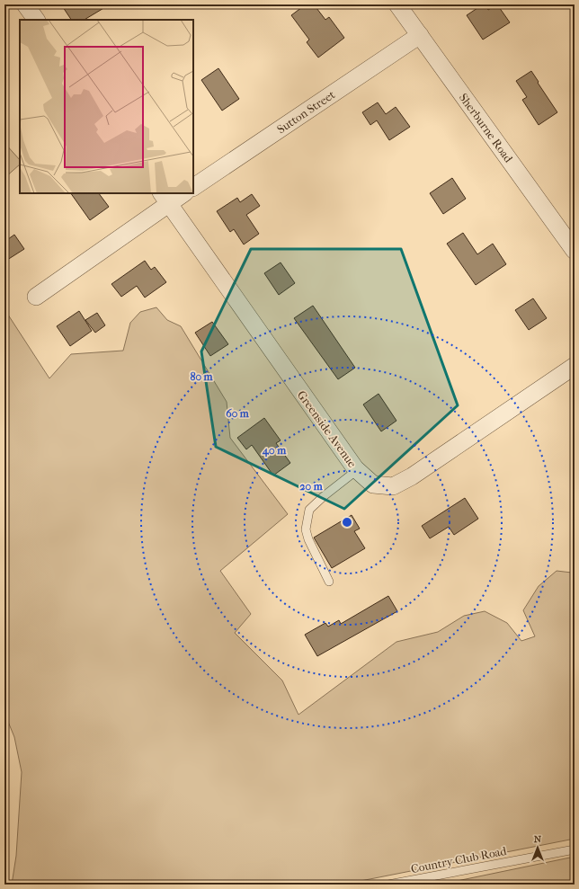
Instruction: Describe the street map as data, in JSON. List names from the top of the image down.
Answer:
{
  "streets": {
    "street": ["Sutton Street", "Sherburne Road", "Greenside Avenue"],
    "lane": ["Country Club Road"]
  },
  "crossings": [
    ["Sutton Street", "Sherburne Road"]
  ],
  "north": "top",
  "rings": [
    "80 m",
    "60 m",
    "40 m",
    "20 m"
  ]
}
